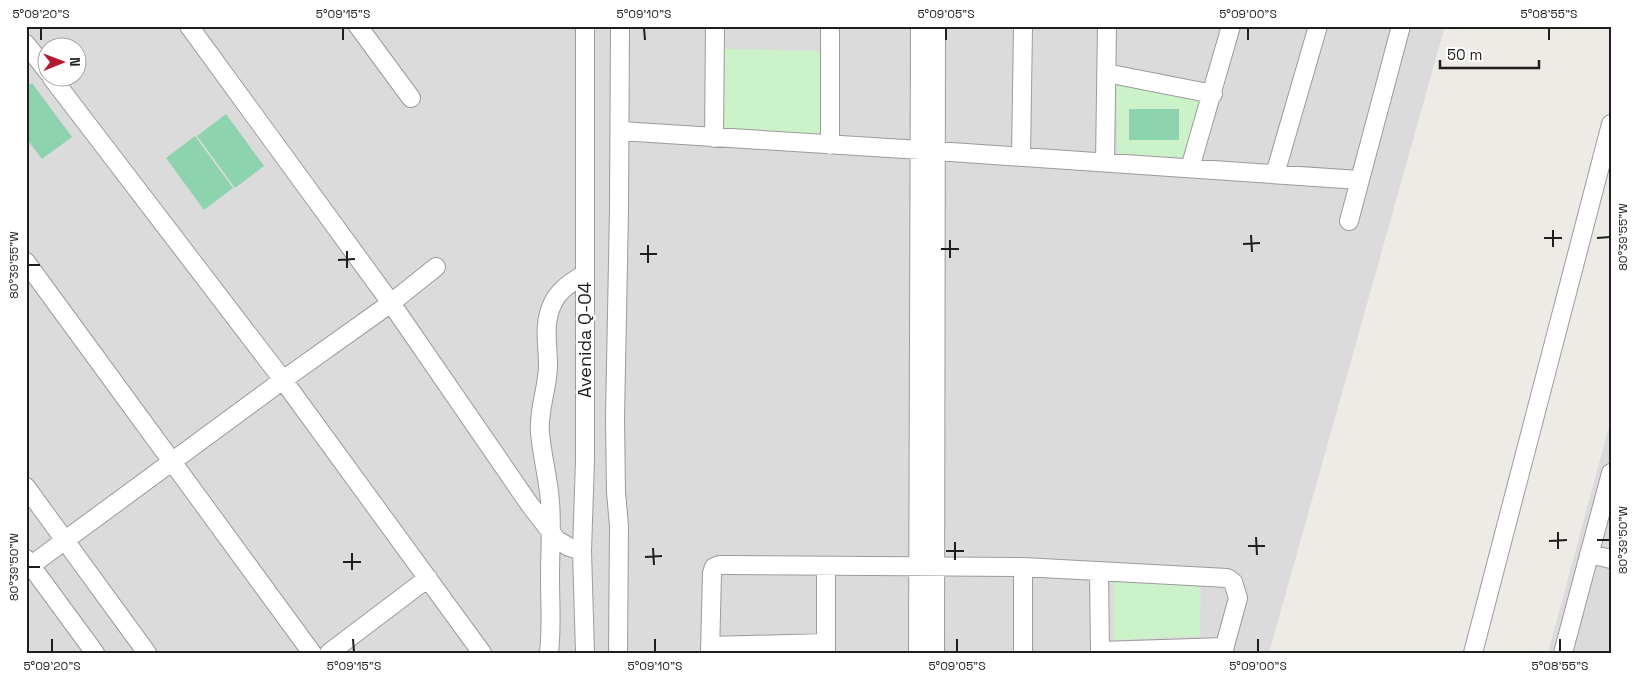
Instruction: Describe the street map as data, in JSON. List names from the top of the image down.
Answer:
{
  "streets": {
    "street": ["Avenida Q-04"]
  },
  "scale_bar": "50 m",
  "north": "right",
  "coordinates": [
    "5°09'20\"S",
    "5°09'15\"S",
    "5°09'10\"S",
    "5°09'05\"S",
    "5°09'00\"S",
    "5°08'55\"S",
    "80°39'55\"W",
    "80°39'50\"W"
  ]
}
